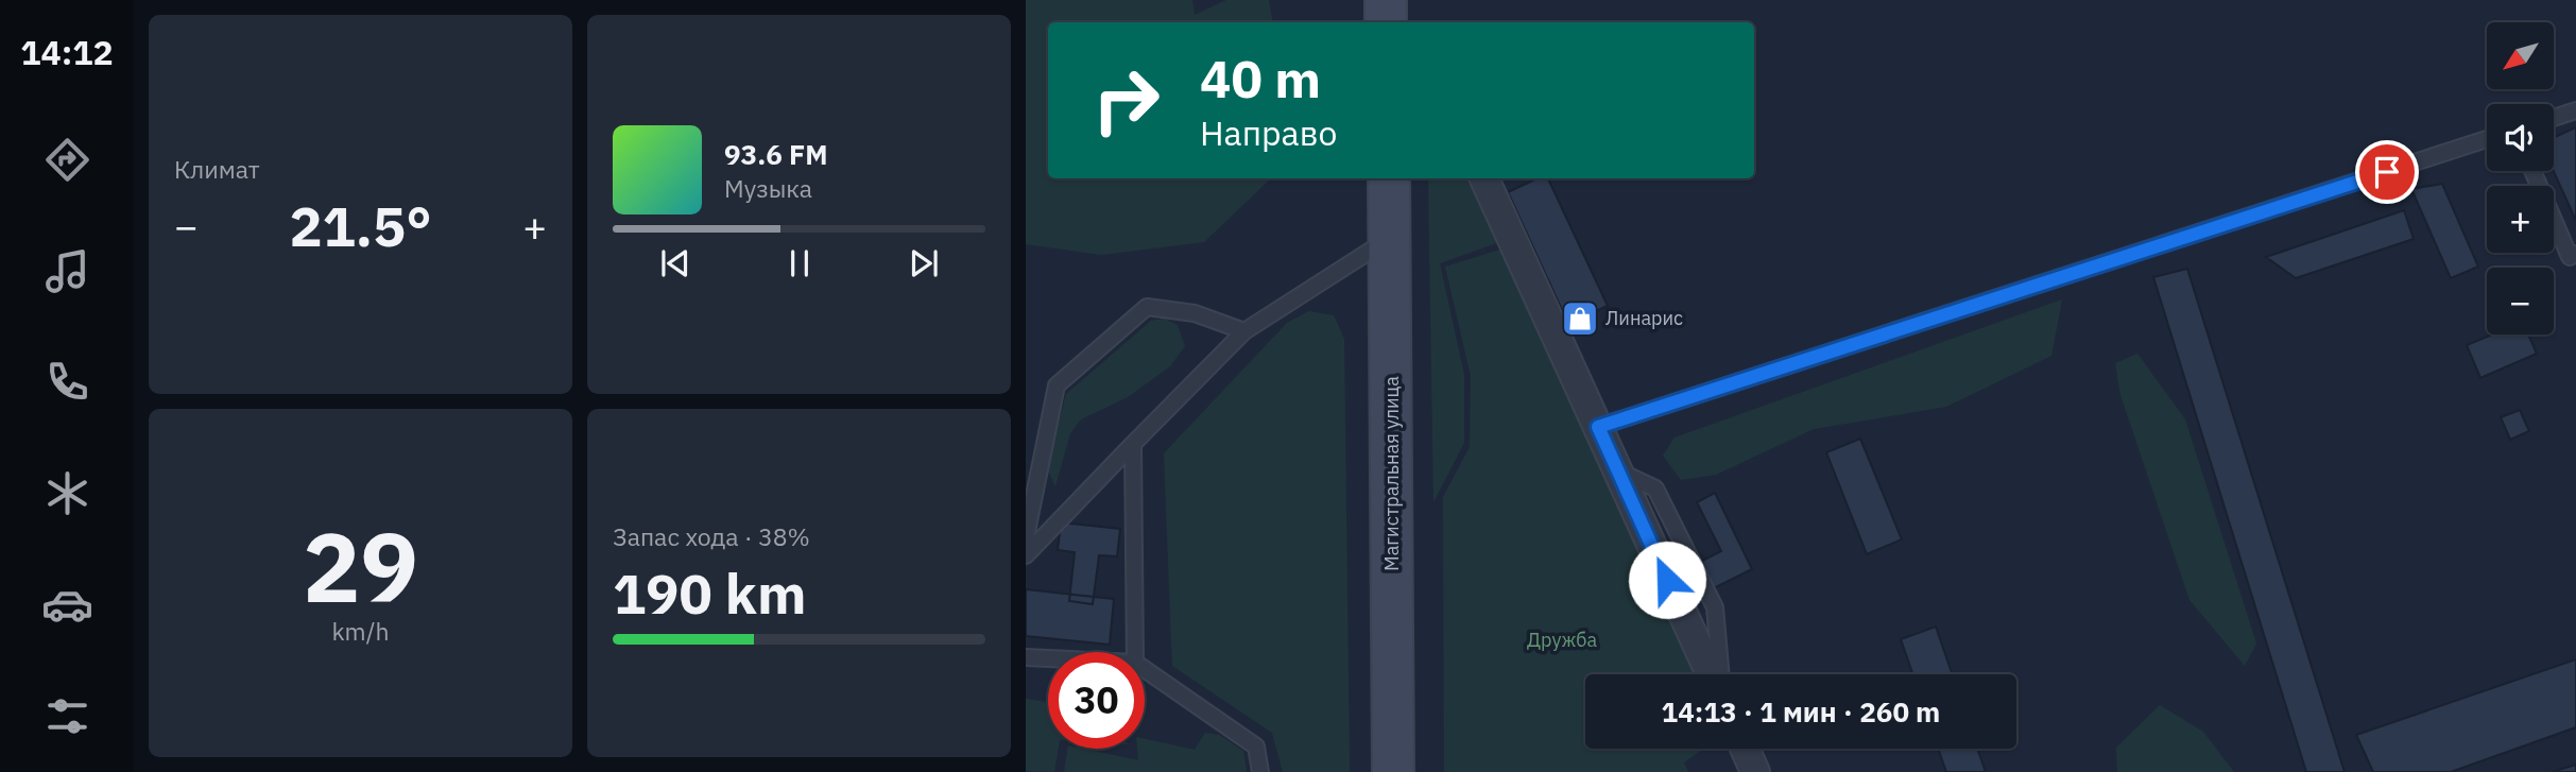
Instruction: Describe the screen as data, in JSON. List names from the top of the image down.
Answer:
{
  "streets": {
    "main road": ["Магистральная улица"]
  },
  "parks": ["Дружба"],
  "places": {
    "shop": ["Линарис"]
  },
  "north": "bottom left",
  "page": {
    "tabs": "14:12",
    "tile": [
      "Климат",
      ["29", "km/h"],
      ["Запас хода · 38%", "190 km"]
    ],
    "map_buttons": ["+", "−"],
    "turn": ["40 m", "Направо"],
    "song": ["93.6 FM", "Музыка"],
    "heat": ["−", "21.5°", "+"],
    "limit": "30",
    "trip": "14:13 · 1 мин · 260 m"
  }
}
